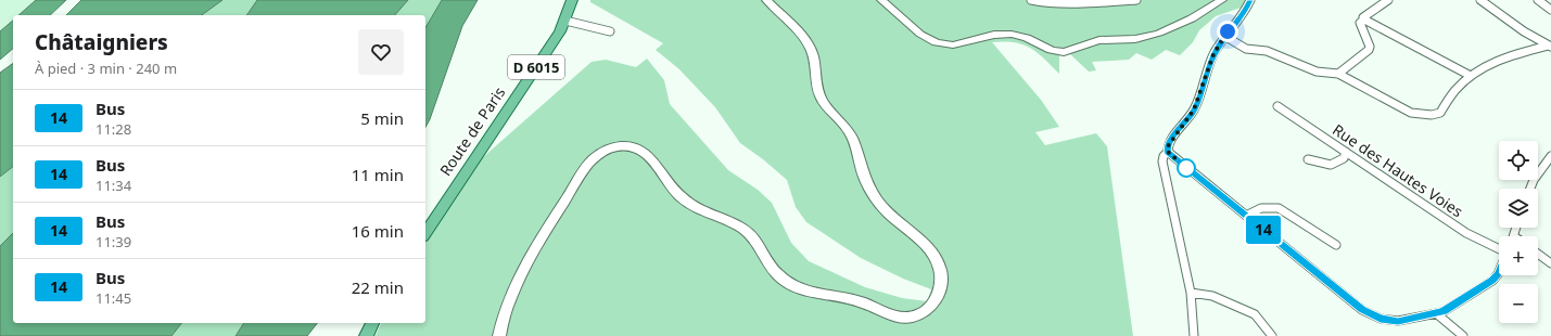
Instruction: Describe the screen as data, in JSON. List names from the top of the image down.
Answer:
{
  "streets": {
    "main road": ["D 6015", "Route de Paris"],
    "street": ["Rue des Hautes Voies"]
  },
  "lines": ["bus line 14"],
  "page": {
    "on_map": "14",
    "heading": ["Châtaigniers", "À pied · 3 min · 240 m"],
    "list": [
      {
        "mark": "14",
        "name": "Bus",
        "note": "11:28",
        "value": "5 min"
      },
      {
        "mark": "14",
        "name": "Bus",
        "note": "11:34",
        "value": "11 min"
      },
      {
        "mark": "14",
        "name": "Bus",
        "note": "11:39",
        "value": "16 min"
      },
      {
        "mark": "14",
        "name": "Bus",
        "note": "11:45",
        "value": "22 min"
      }
    ],
    "map_buttons": ["+", "−"]
  }
}
